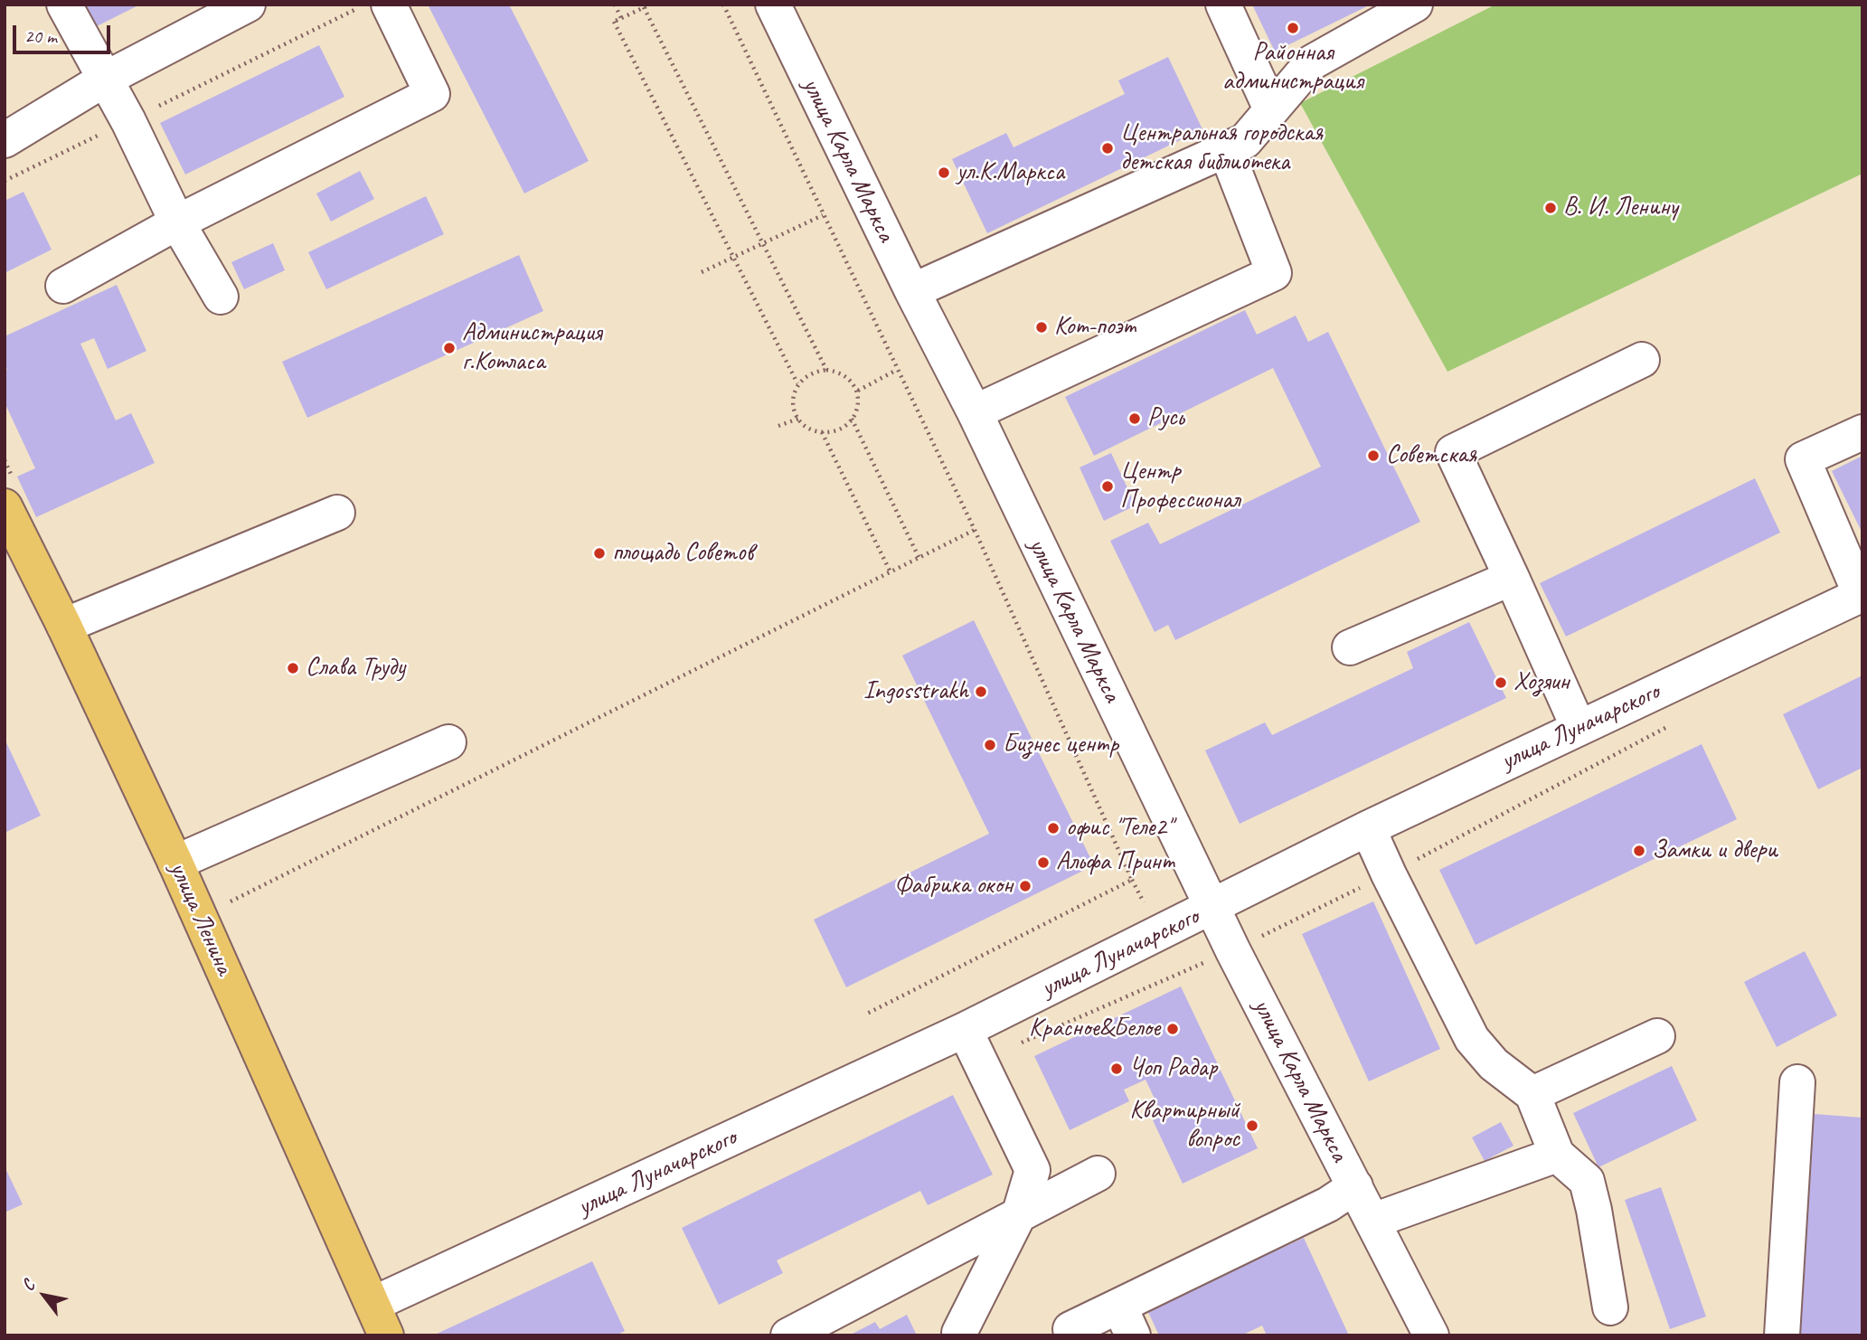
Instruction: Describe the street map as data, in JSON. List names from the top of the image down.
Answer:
{
  "streets": {
    "main road": ["улица Ленина"],
    "street": ["улица Карла Маркса", "улица Луначарского"]
  },
  "crossings": [
    ["улица Карла Маркса", "улица Луначарского"],
    ["улица Луначарского", "улица Ленина"]
  ],
  "places": [
    "Районная администрация",
    "Центральная городская детская библиотека",
    "ул.К.Маркса",
    "В. И. Ленину",
    "Кот-поэт",
    "Администрация г.Котласа",
    "Русь",
    "Советская",
    "Центр Профессионал",
    "площадь Советов",
    "Слава Труду",
    "Хозяин",
    "Ingosstrakh",
    "Бизнес центр",
    "офис \"Теле2\"",
    "Замки и двери",
    "Альфа Принт",
    "Фабрика окон",
    "Красное&Белое",
    "Чоп Радар",
    "Квартирный вопрос"
  ],
  "scale_bar": "20 m",
  "north": "top left"
}
